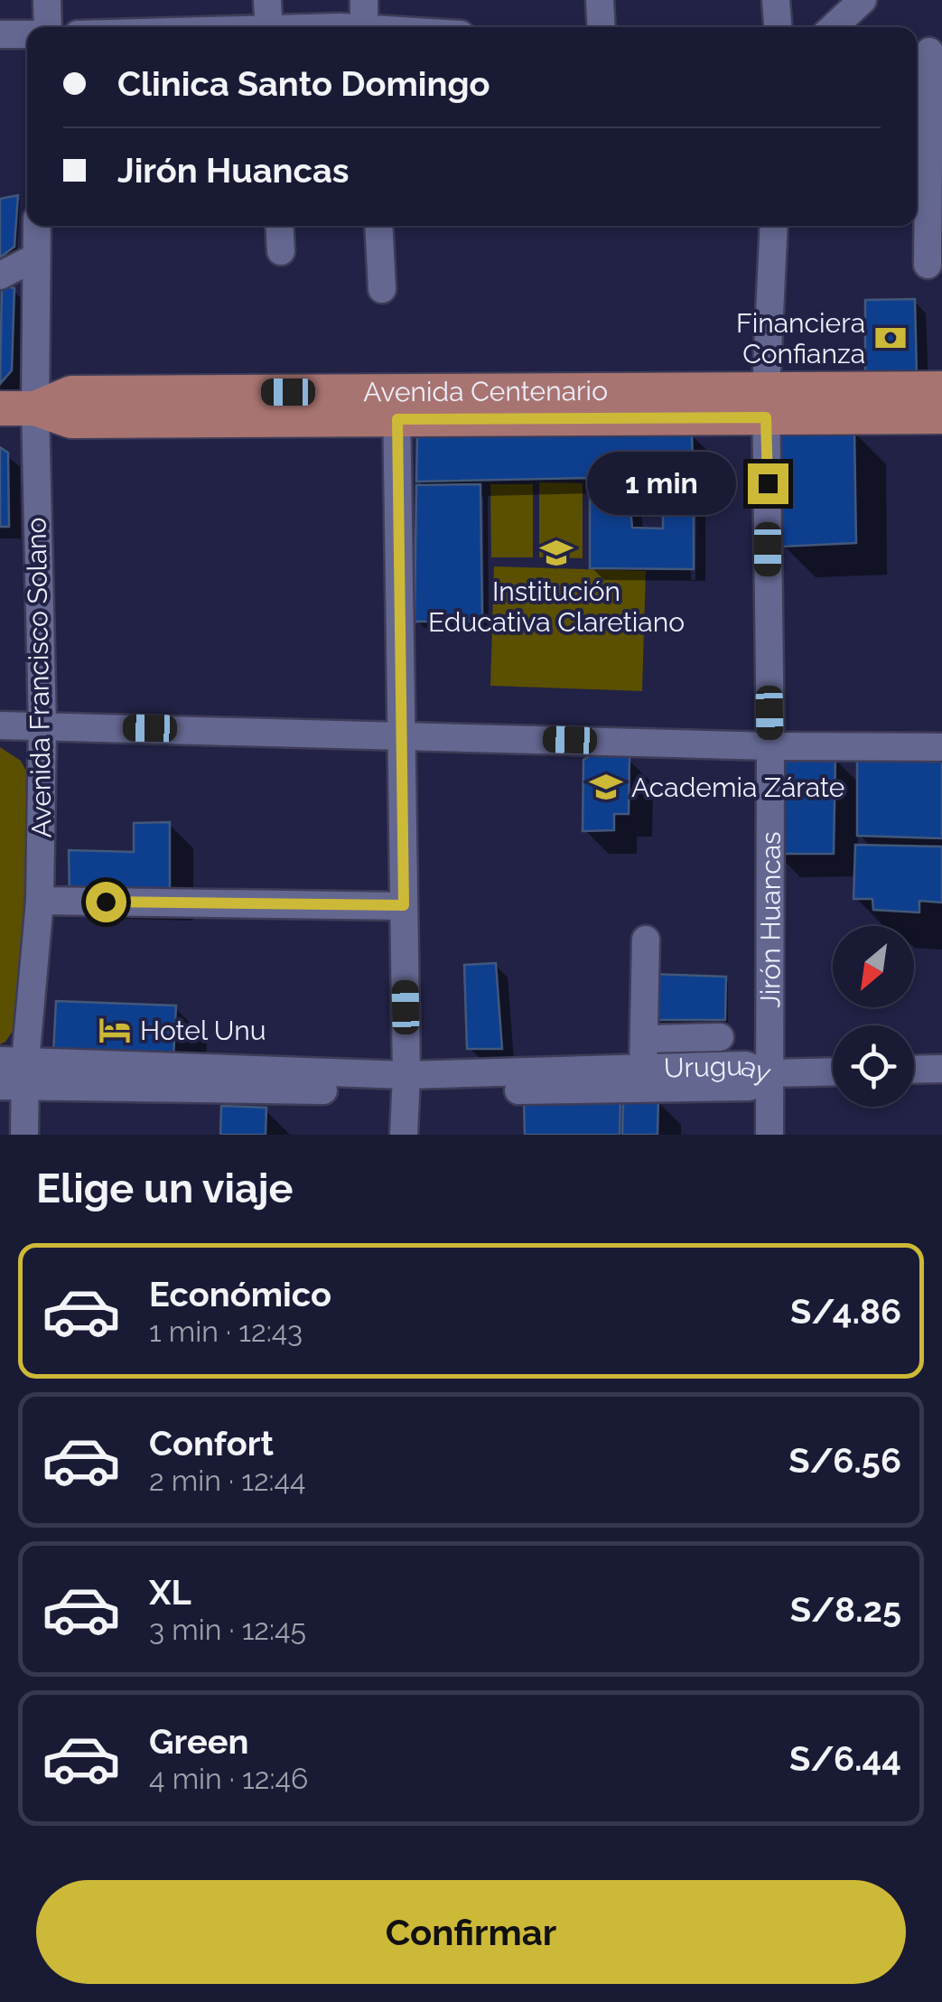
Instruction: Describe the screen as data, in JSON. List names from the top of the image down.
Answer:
{
  "streets": {
    "main road": ["Avenida Centenario"],
    "street": ["Avenida Francisco Solano", "Jirón Huancas", "Uruguay"]
  },
  "crossings": [
    ["Avenida Centenario", "Avenida Francisco Solano"],
    ["Avenida Centenario", "Jirón Huancas"],
    ["Avenida Francisco Solano", "Uruguay"],
    ["Jirón Huancas", "Uruguay"]
  ],
  "places": {
    "bank": ["Financiera Confianza"],
    "school or university": ["Institución Educativa Claretiano", "Academia Zárate"],
    "hotel": ["Hotel Unu"]
  },
  "north": "bottom left",
  "page": {
    "banner": ["Clinica Santo Domingo", "Jirón Huancas"],
    "bubble": "1 min",
    "heading": "Elige un viaje",
    "list": [
      {
        "name": "Económico",
        "note": "1 min · 12:43",
        "value": "S/4.86"
      },
      {
        "name": "Confort",
        "note": "2 min · 12:44",
        "value": "S/6.56"
      },
      {
        "name": "XL",
        "note": "3 min · 12:45",
        "value": "S/8.25"
      },
      {
        "name": "Green",
        "note": "4 min · 12:46",
        "value": "S/6.44"
      }
    ],
    "buttons": "Confirmar"
  }
}
